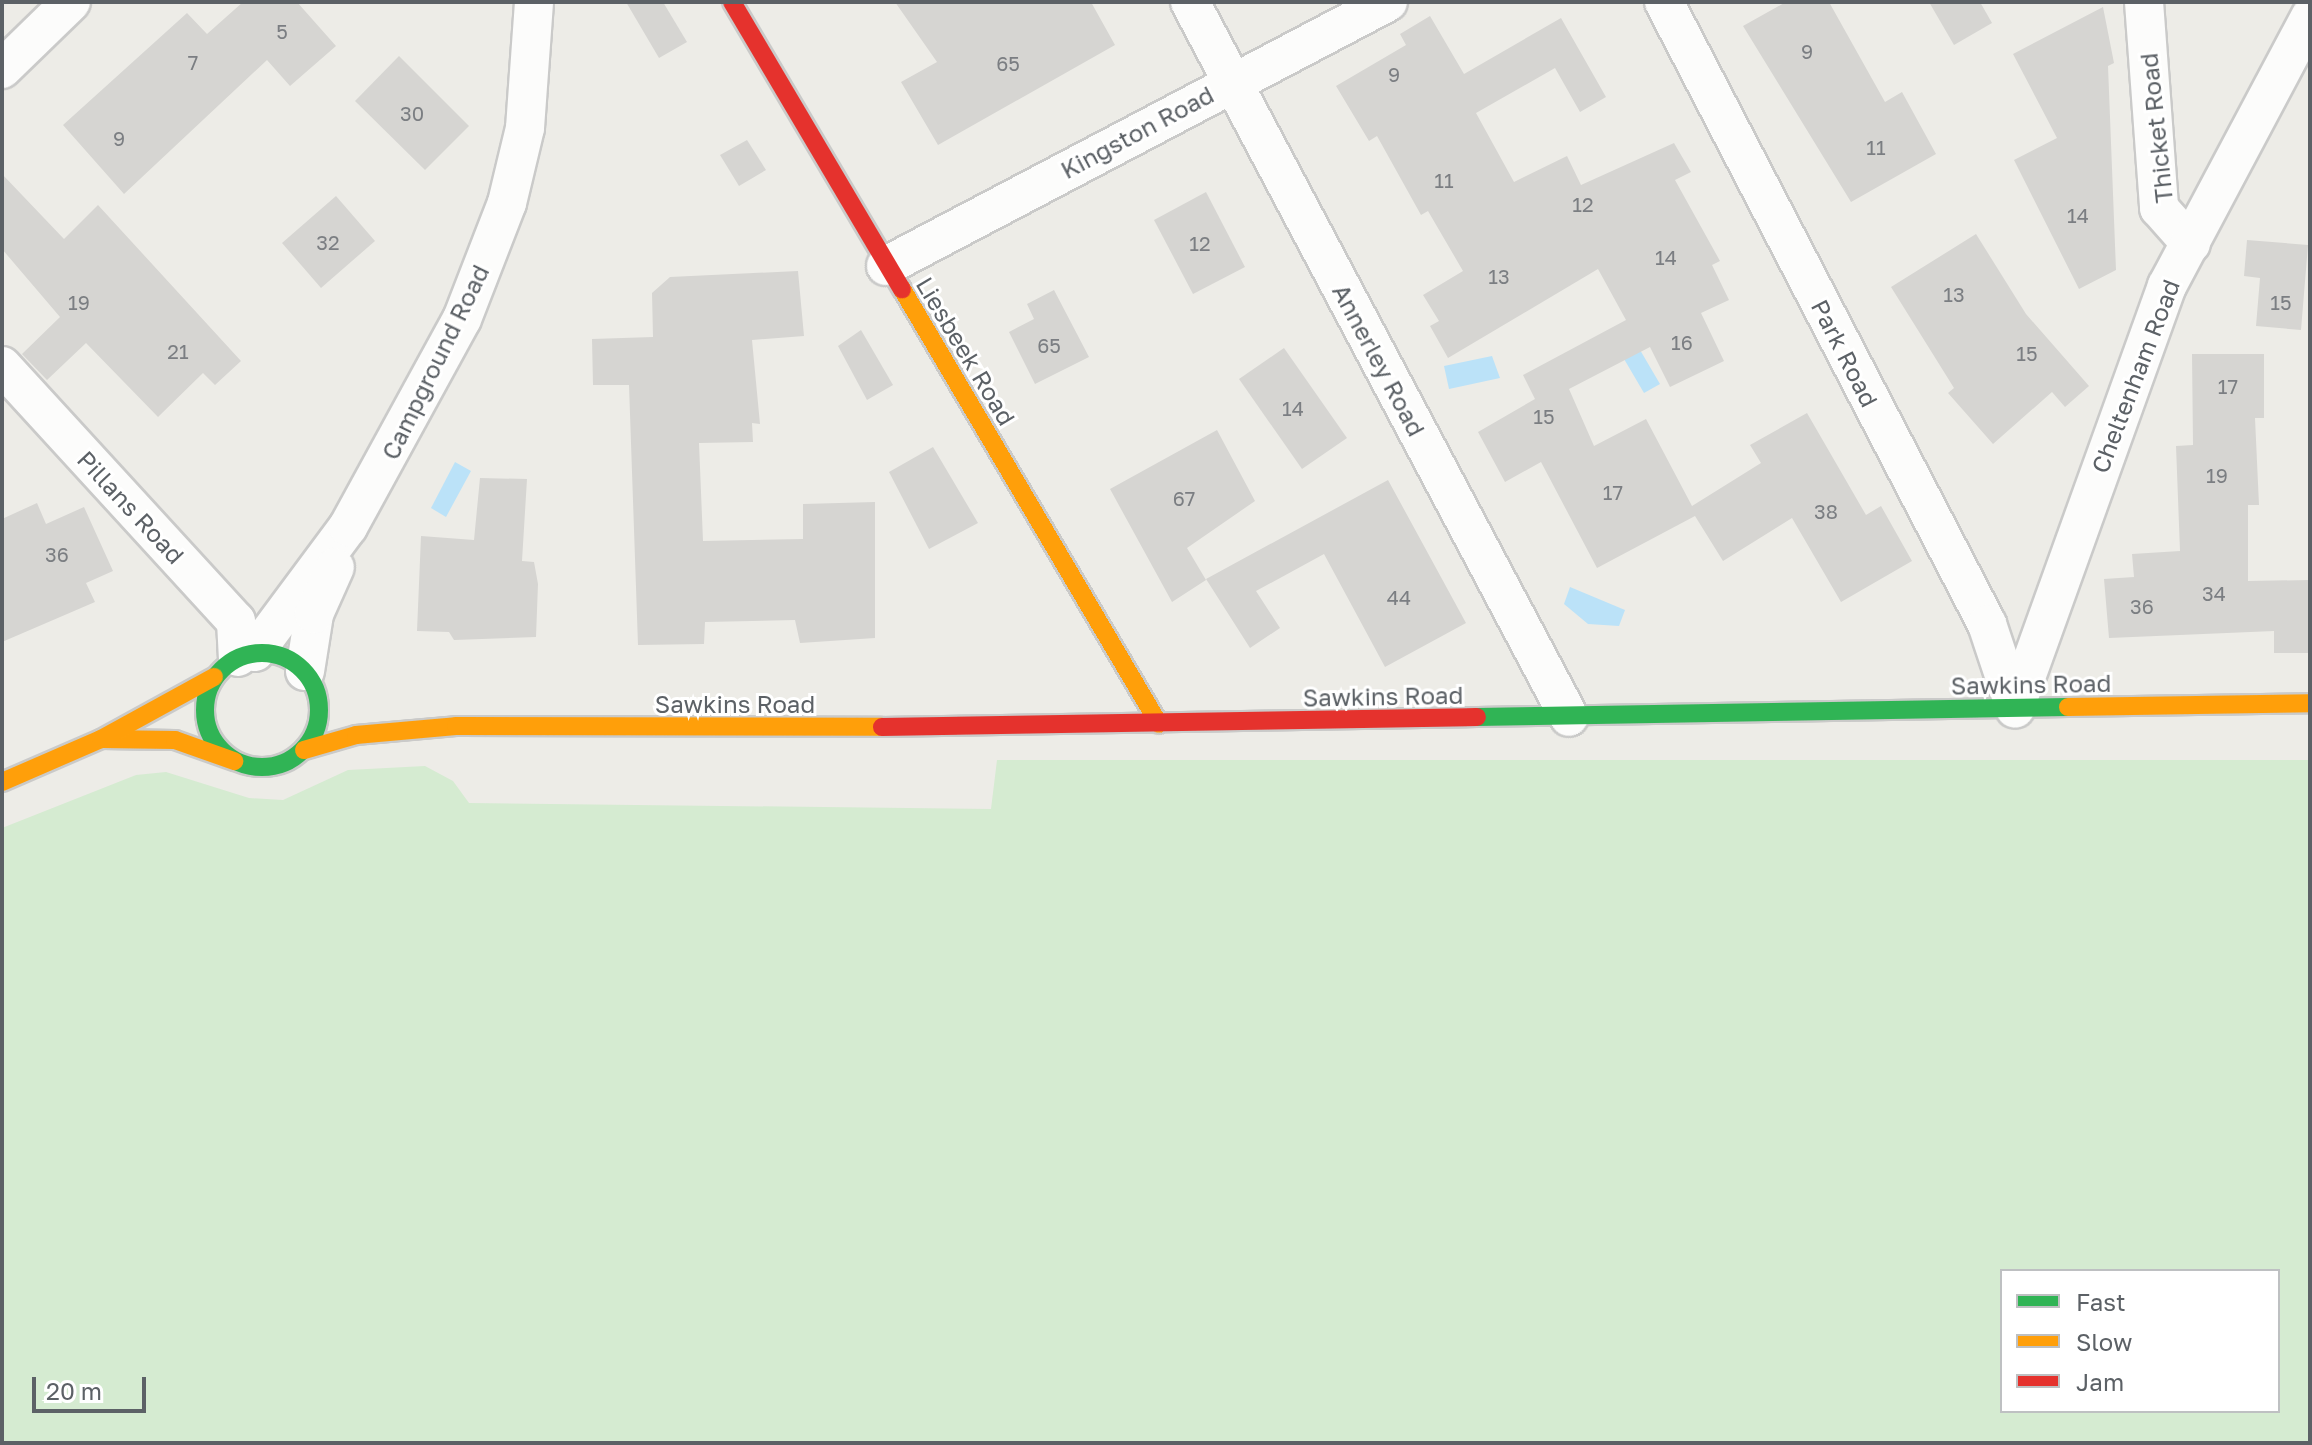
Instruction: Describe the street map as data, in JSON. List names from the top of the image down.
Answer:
{
  "streets": {
    "street": [
      "Thicket Road",
      "Kingston Road",
      "Liesbeek Road",
      "Park Road",
      "Annerley Road",
      "Campground Road",
      "Cheltenham Road",
      "Pillans Road",
      "Sawkins Road"
    ]
  },
  "crossings": [
    ["Thicket Road", "Cheltenham Road"],
    ["Kingston Road", "Liesbeek Road"],
    ["Kingston Road", "Annerley Road"],
    ["Liesbeek Road", "Sawkins Road"],
    ["Park Road", "Cheltenham Road"],
    ["Park Road", "Sawkins Road"],
    ["Annerley Road", "Sawkins Road"],
    ["Campground Road", "Pillans Road"],
    ["Campground Road", "Sawkins Road"],
    ["Cheltenham Road", "Sawkins Road"],
    ["Pillans Road", "Sawkins Road"]
  ],
  "house_numbers": [
    "5",
    "9",
    "7",
    "65",
    "9",
    "30",
    "9",
    "11",
    "11",
    "12",
    "14",
    "32",
    "12",
    "14",
    "13",
    "13",
    "19",
    "15",
    "16",
    "65",
    "21",
    "15",
    "17",
    "14",
    "15",
    "19",
    "17",
    "67",
    "38",
    "36",
    "34",
    "44",
    "36"
  ],
  "legend": ["Fast", "Slow", "Jam"],
  "scale_bar": "20 m"
}
